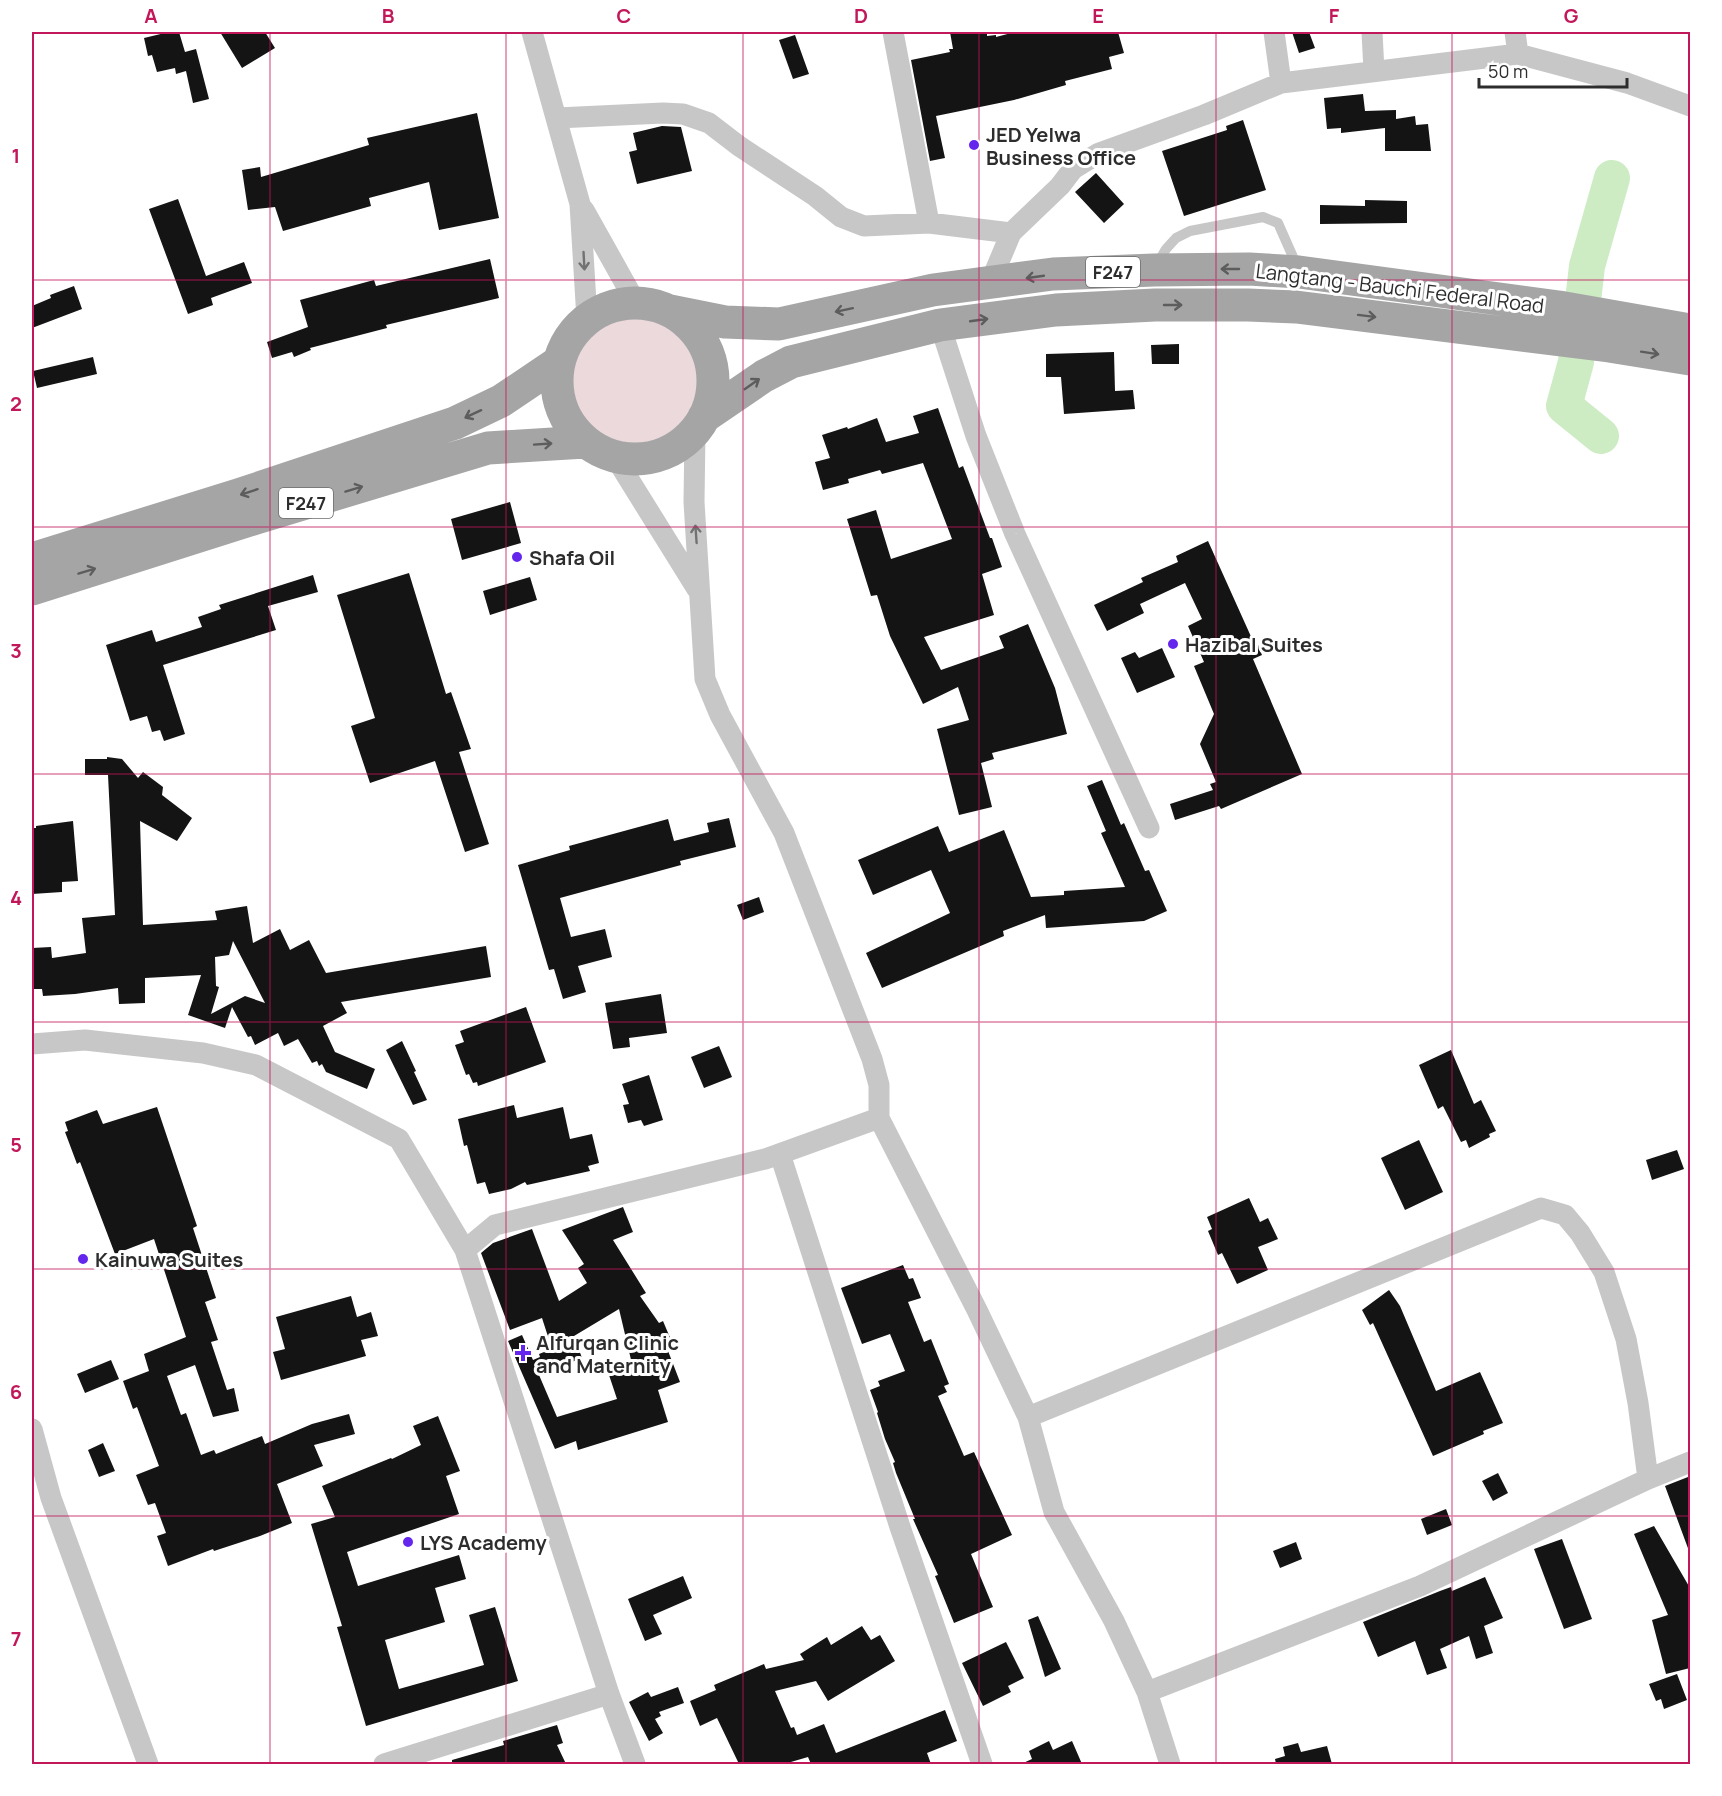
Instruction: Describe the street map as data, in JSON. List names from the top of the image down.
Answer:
{
  "streets": {
    "main road": ["F247", "Langtang - Bauchi Federal Road"]
  },
  "crossings": [
    ["F247", "Langtang - Bauchi Federal Road"]
  ],
  "places": {
    "other": [
      "JED Yelwa Business Office",
      "Shafa Oil",
      "Hazibal Suites",
      "Kainuwa Suites",
      "LYS Academy"
    ],
    "health": ["Alfurqan Clinic and Maternity"]
  },
  "scale_bar": "50 m",
  "grid": {
    "columns": [
      "A",
      "B",
      "C",
      "D",
      "E",
      "F",
      "G"
    ],
    "rows": [
      "1",
      "2",
      "3",
      "4",
      "5",
      "6",
      "7"
    ]
  }
}
